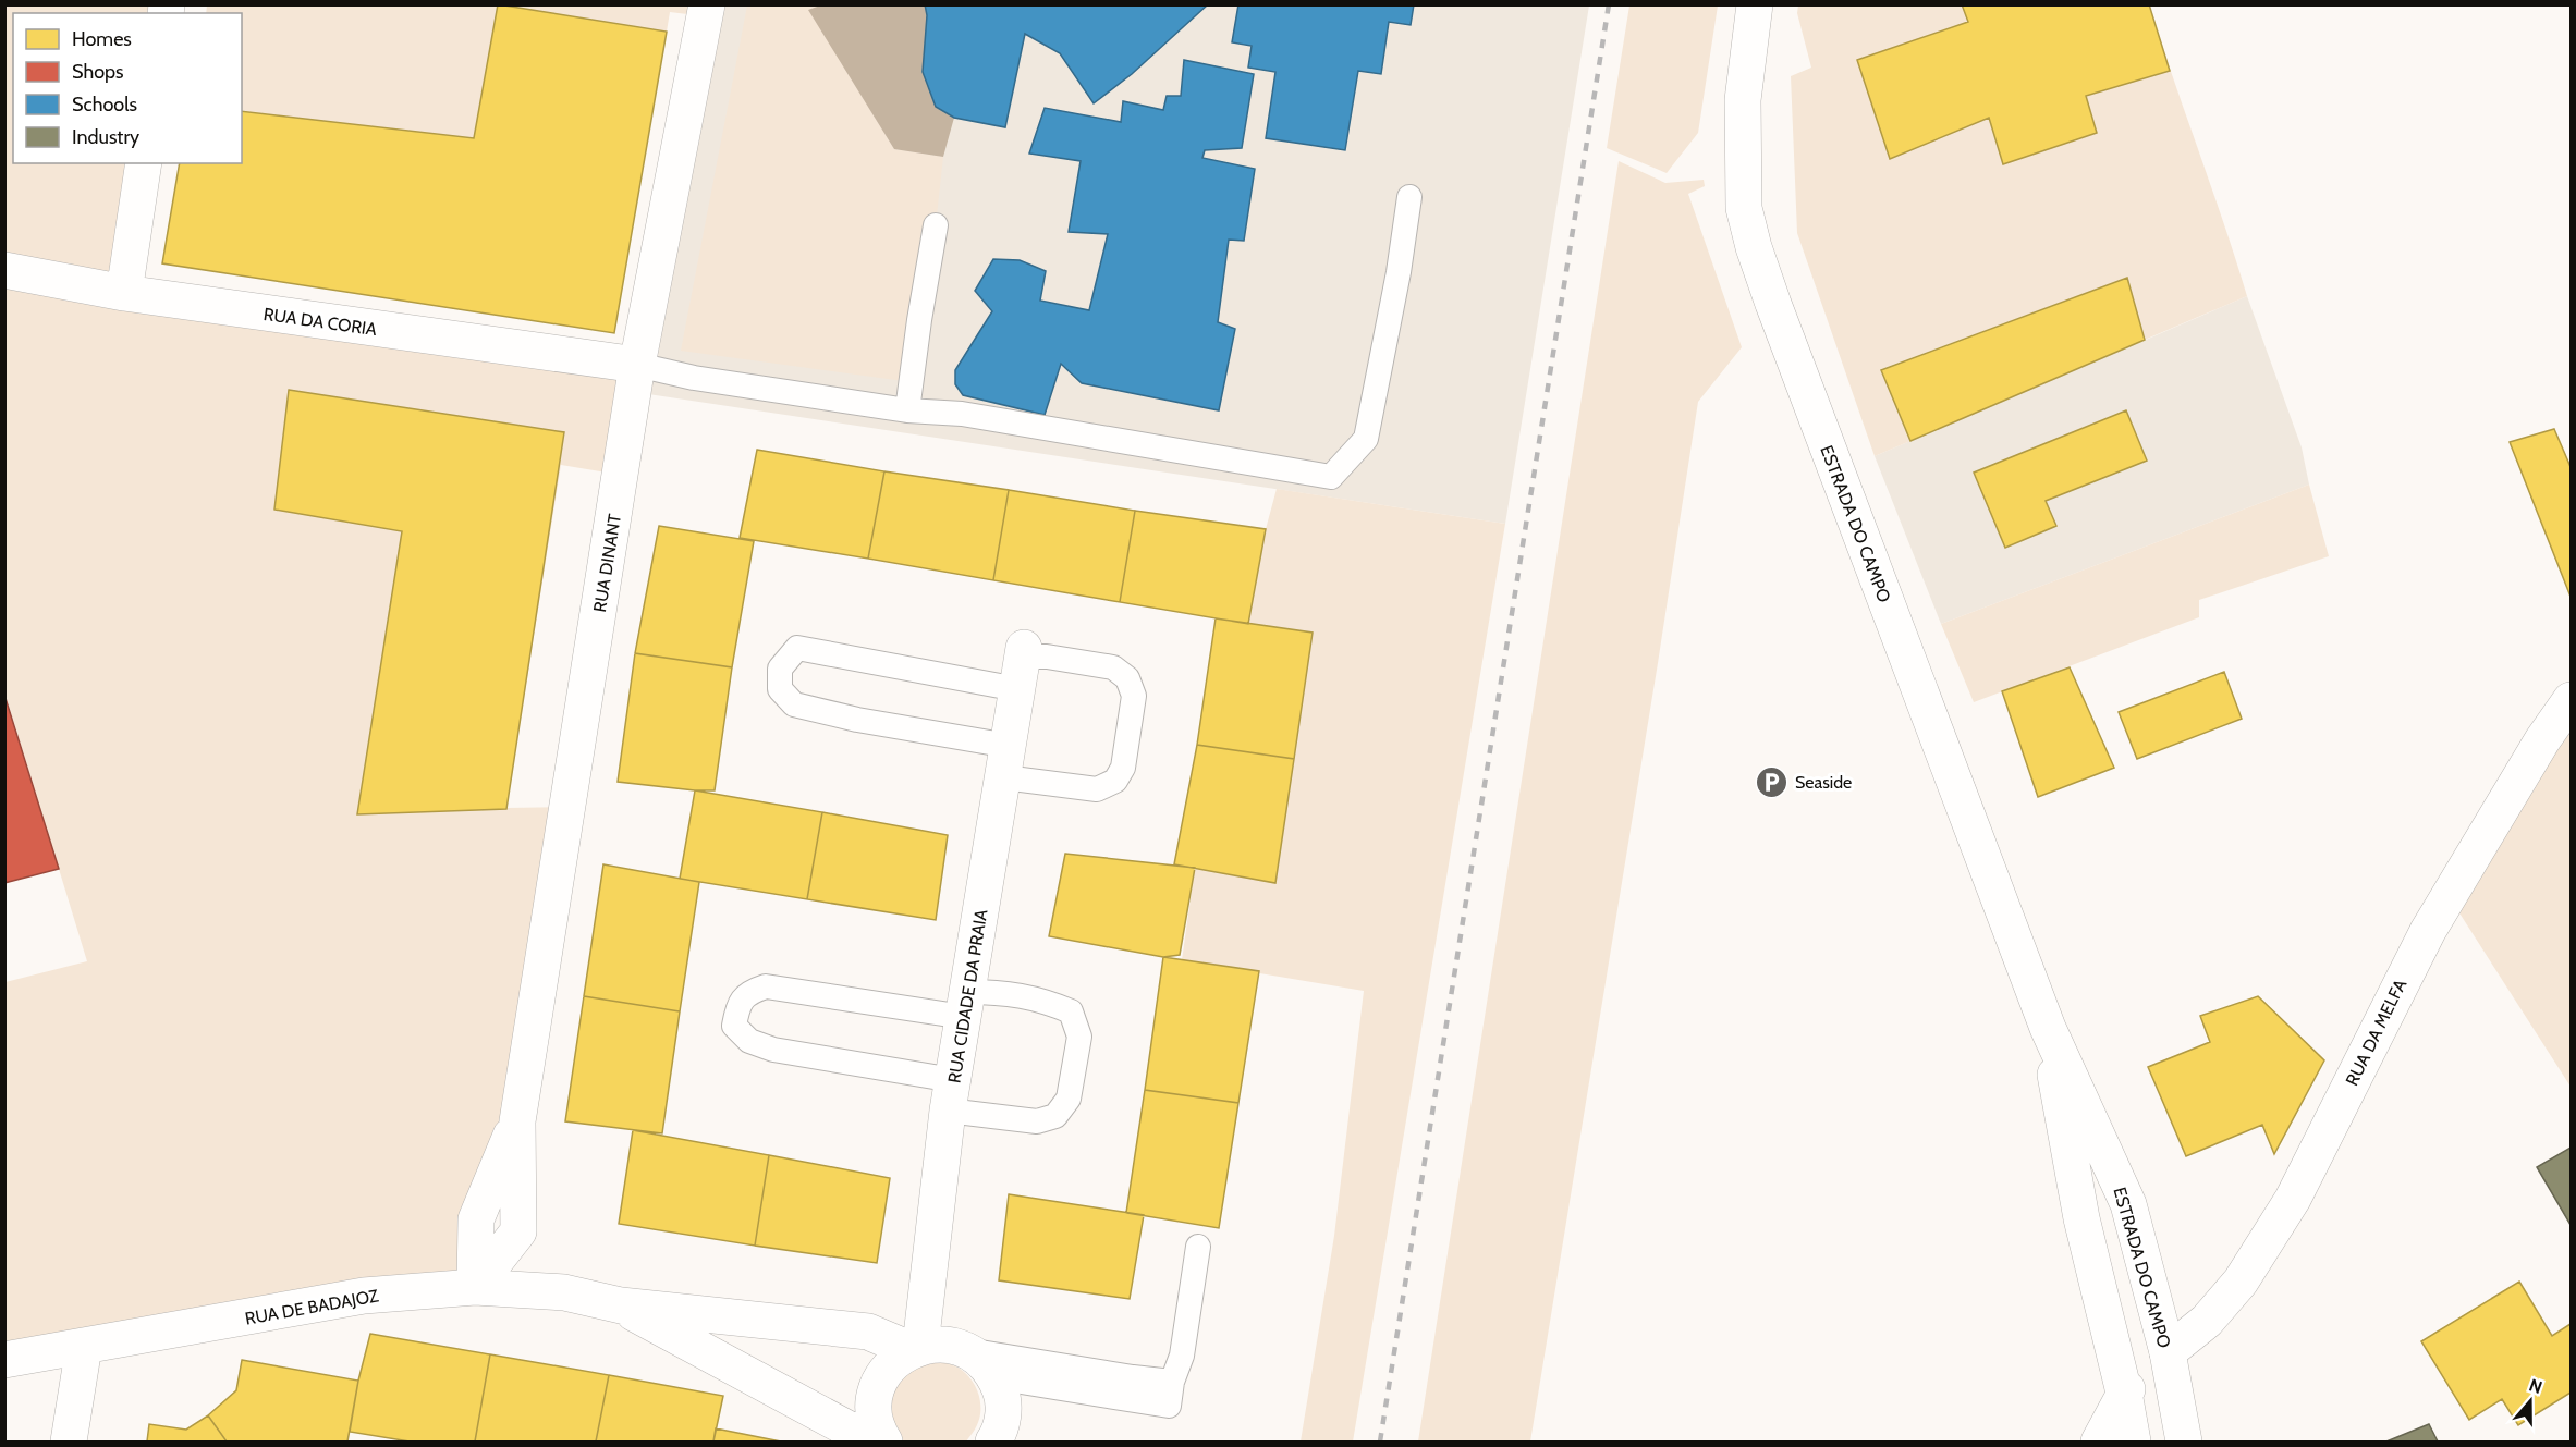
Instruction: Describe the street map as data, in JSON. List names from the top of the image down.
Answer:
{
  "streets": {
    "street": [
      "RUA DA CORIA",
      "ESTRADA DO CAMPO",
      "RUA DINANT",
      "RUA CIDADE DA PRAIA",
      "RUA DA MELFA",
      "RUA DE BADAJOZ"
    ]
  },
  "crossings": [
    ["RUA DA CORIA", "RUA DINANT"],
    ["ESTRADA DO CAMPO", "RUA DA MELFA"],
    ["RUA DINANT", "RUA DE BADAJOZ"]
  ],
  "places": {
    "parking": ["Seaside"]
  },
  "legend": [
    "Homes",
    "Shops",
    "Schools",
    "Industry"
  ],
  "north": "top"
}
